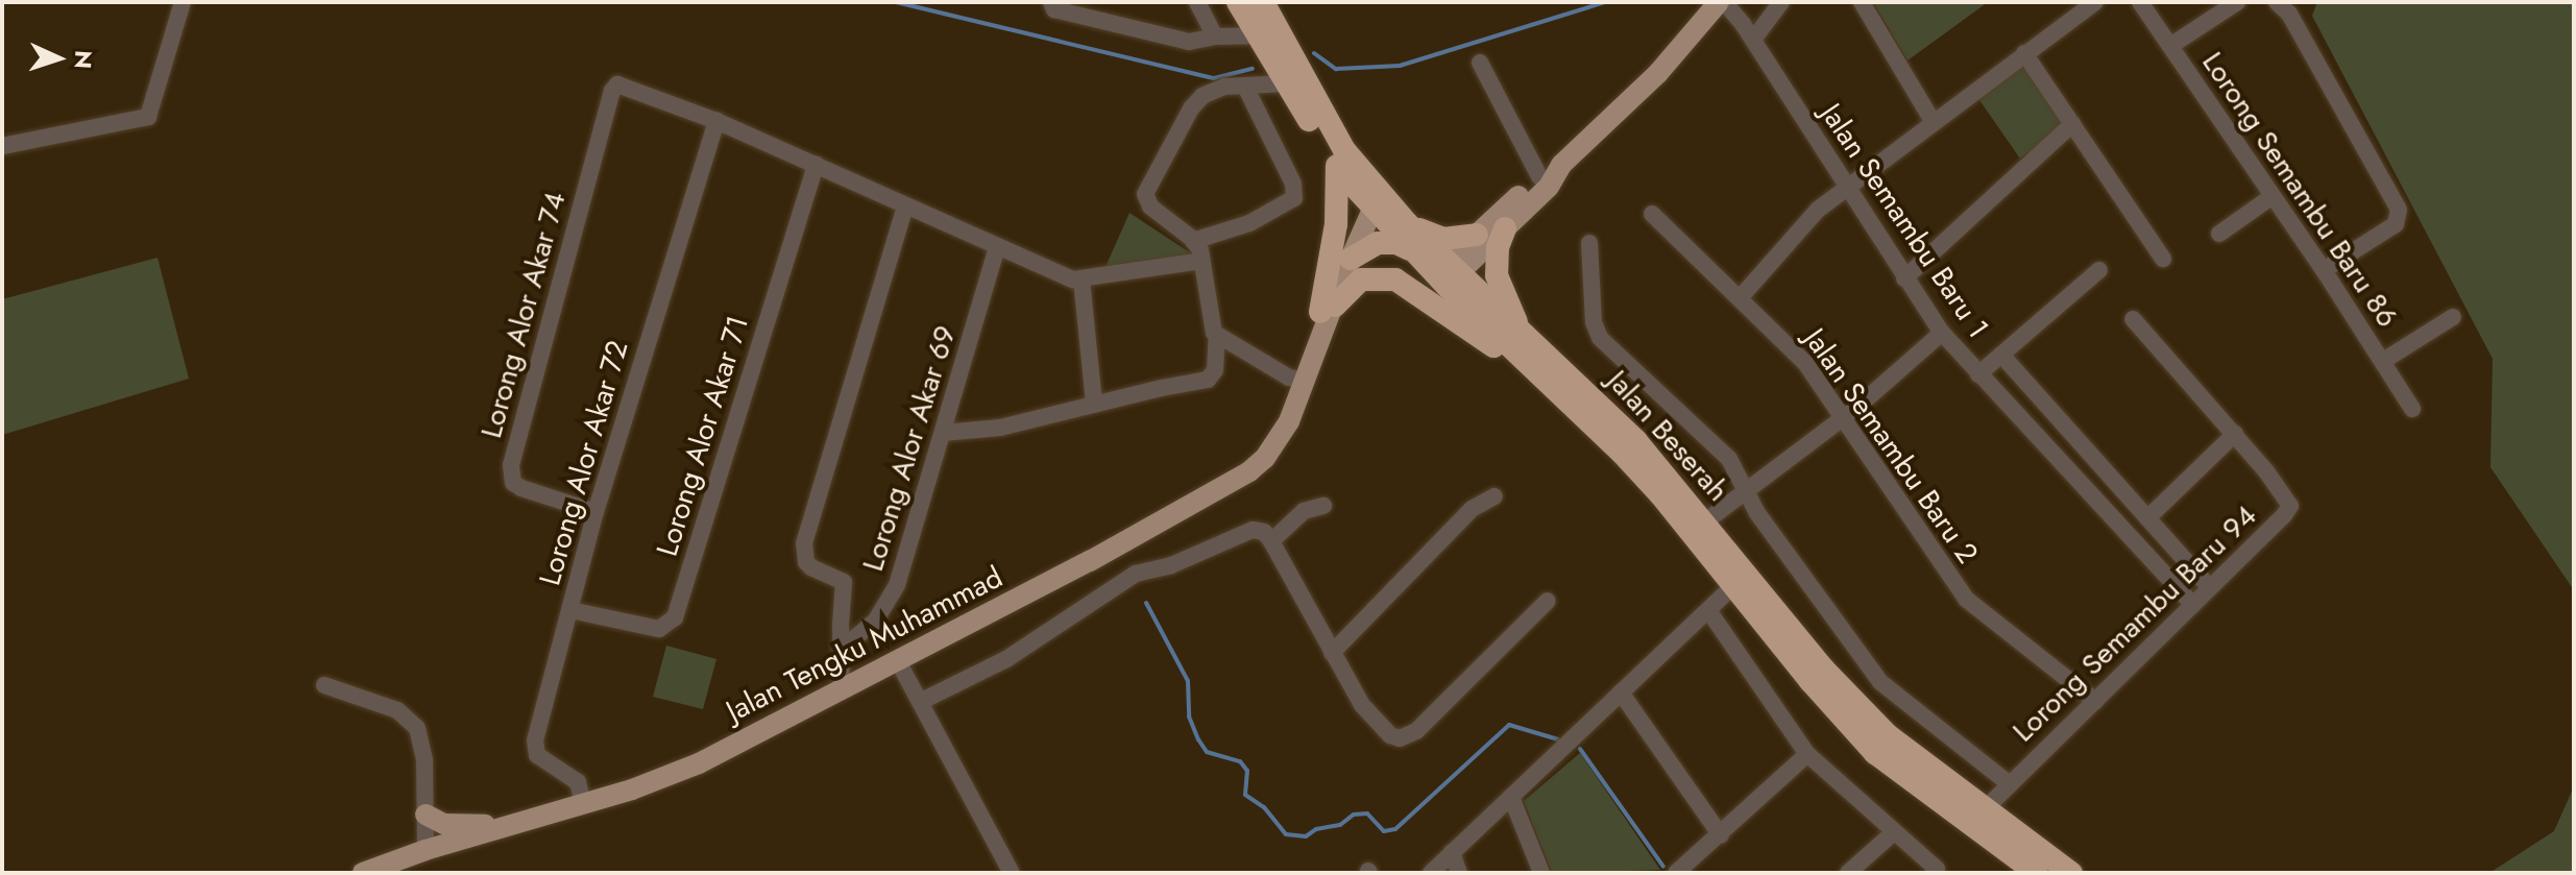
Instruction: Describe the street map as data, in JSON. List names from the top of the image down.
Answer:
{
  "streets": {
    "highway": ["Jalan Beserah"],
    "main road": ["Jalan Tengku Muhammad"],
    "street": [
      "Lorong Semambu Baru 86",
      "Jalan Semambu Baru 1",
      "Lorong Alor Akar 74",
      "Lorong Alor Akar 71",
      "Jalan Semambu Baru 2",
      "Lorong Alor Akar 69",
      "Lorong Alor Akar 72",
      "Lorong Semambu Baru 94"
    ]
  },
  "crossings": [
    ["Jalan Semambu Baru 1", "Lorong Semambu Baru 94"],
    ["Lorong Alor Akar 74", "Lorong Alor Akar 72"],
    ["Lorong Alor Akar 71", "Lorong Alor Akar 72"],
    ["Jalan Beserah", "Lorong Semambu Baru 94"],
    ["Jalan Beserah", "Jalan Tengku Muhammad"],
    ["Jalan Semambu Baru 2", "Lorong Semambu Baru 94"],
    ["Lorong Alor Akar 72", "Jalan Tengku Muhammad"]
  ],
  "north": "right"
}
